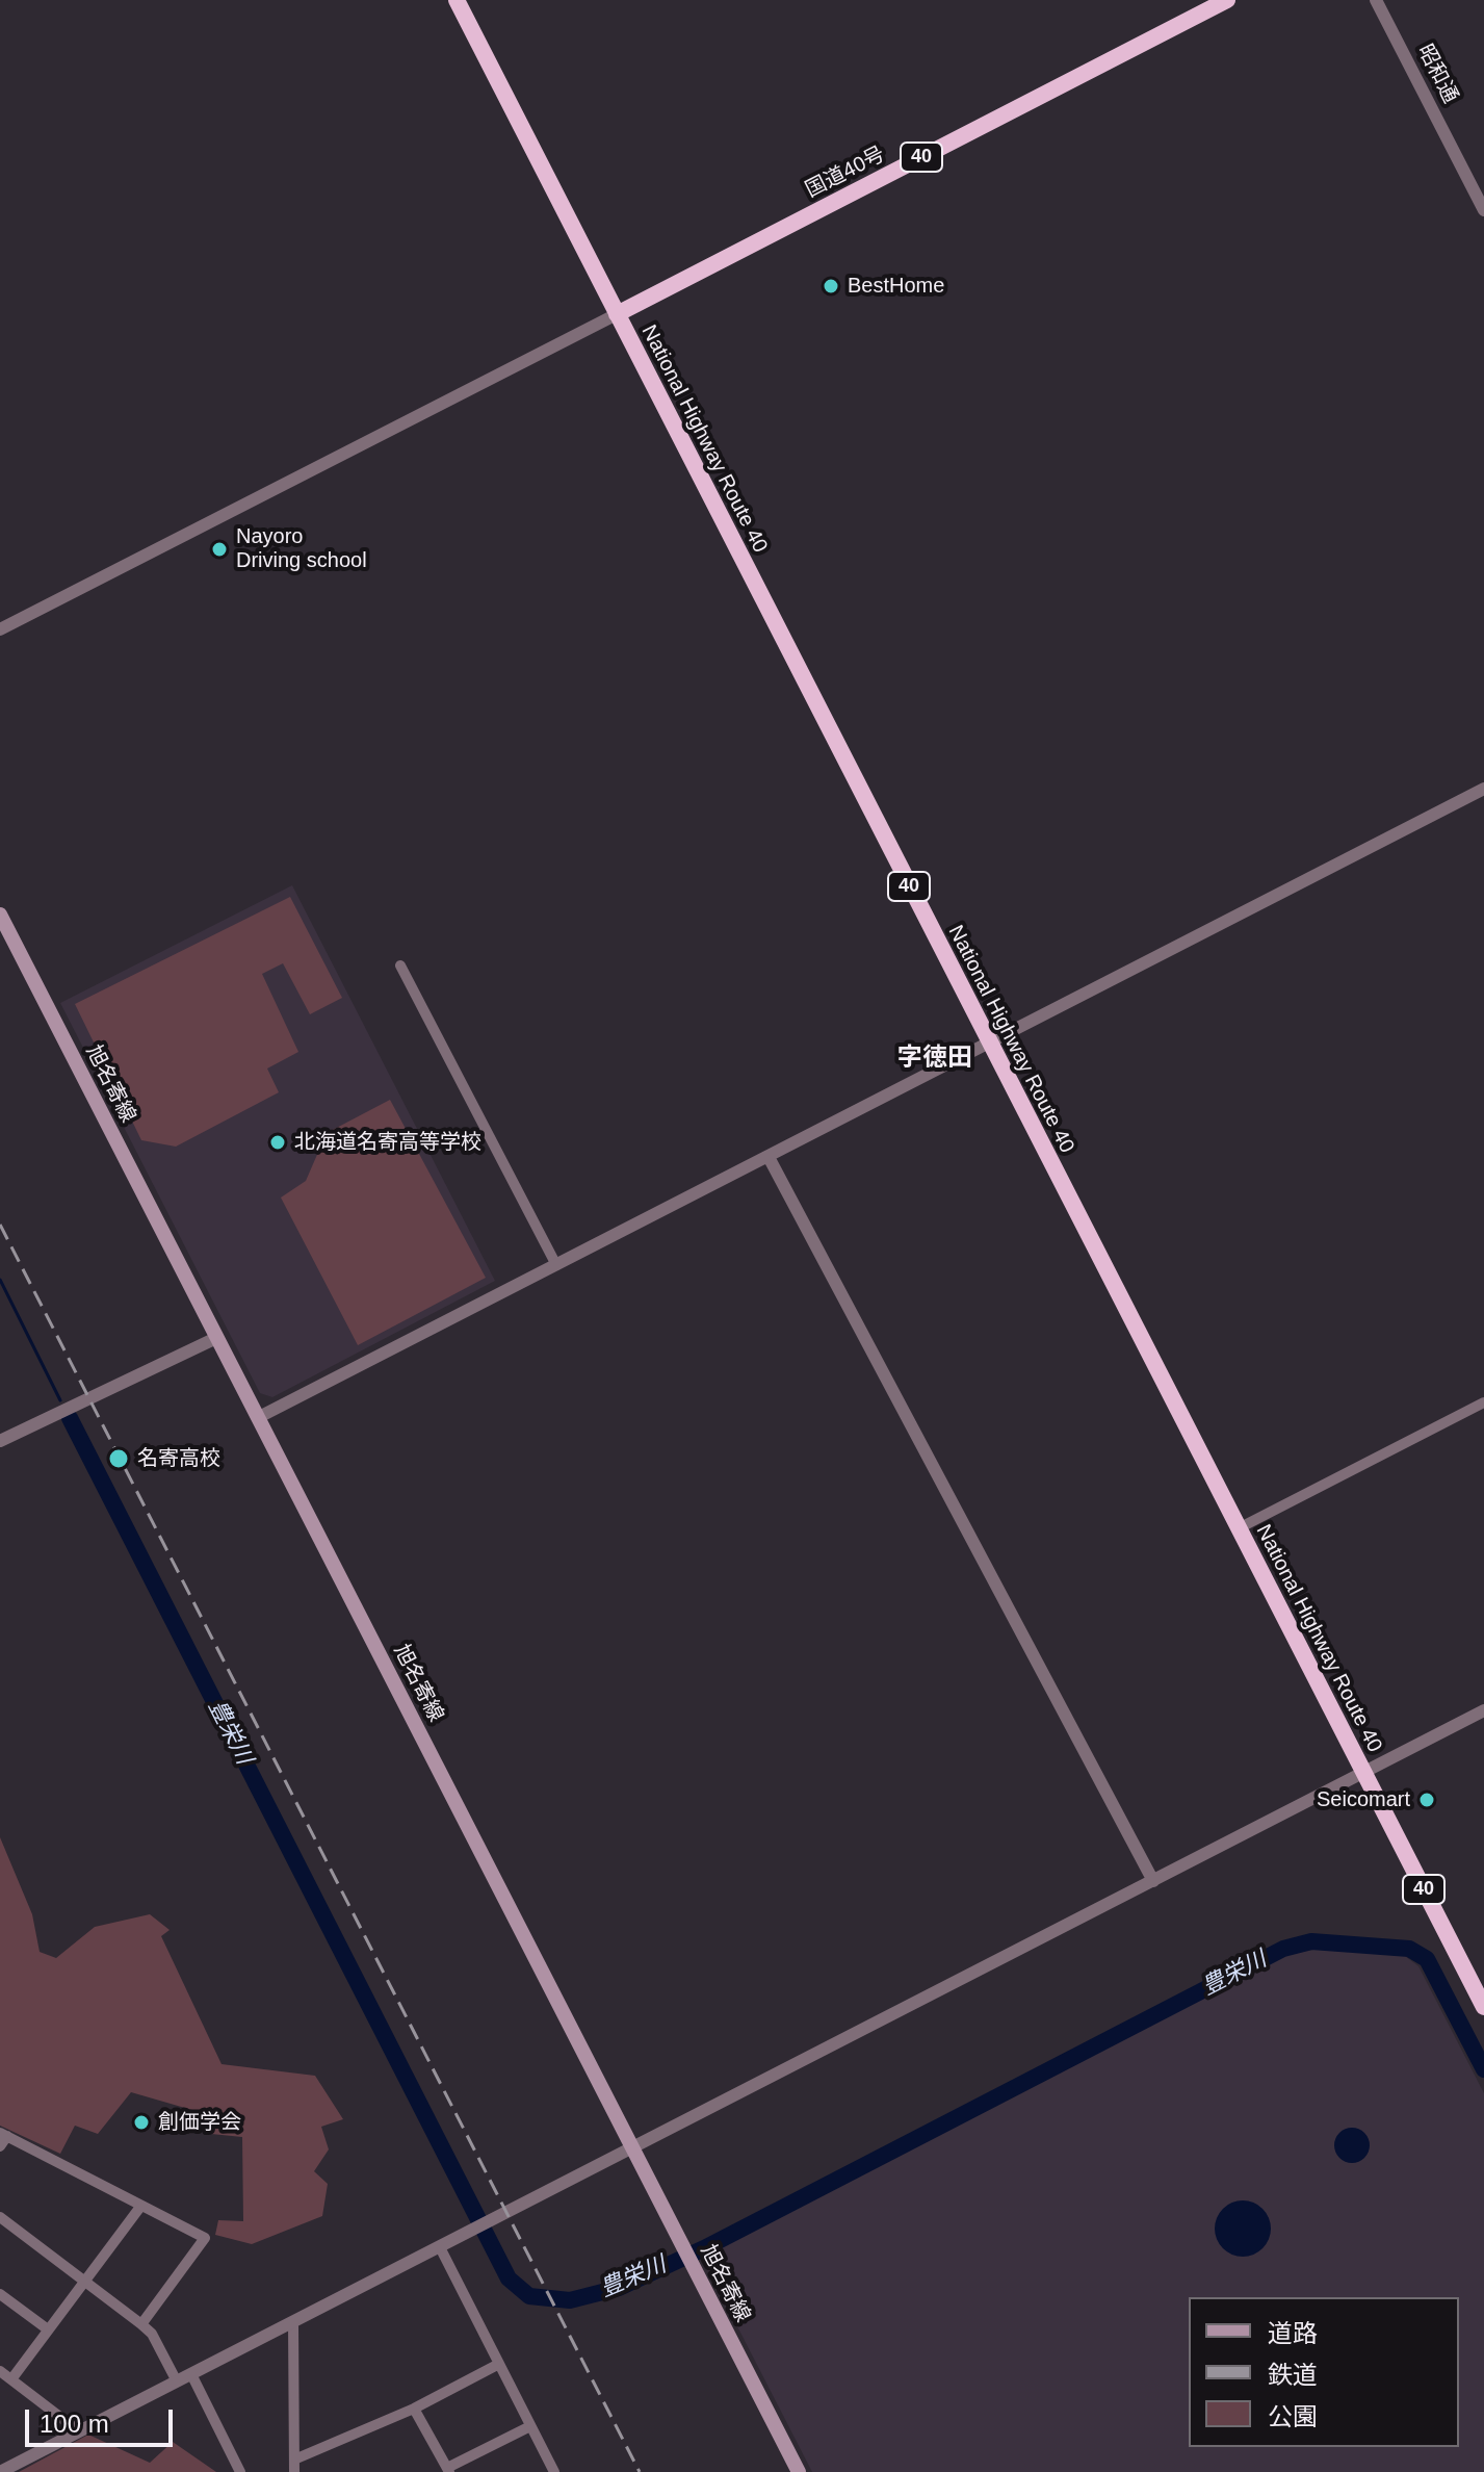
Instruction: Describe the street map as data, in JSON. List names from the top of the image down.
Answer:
{
  "streets": {
    "highway": ["40", "国道40号", "National Highway Route 40"],
    "main road": ["旭名寄線"],
    "street": ["昭和通"]
  },
  "crossings": [
    ["国道40号", "National Highway Route 40"]
  ],
  "districts": ["字徳田"],
  "water": ["豊栄川"],
  "places": [
    "BestHome",
    "Nayoro Driving school",
    "北海道名寄高等学校",
    "名寄高校",
    "Seicomart",
    "創価学会"
  ],
  "legend": ["道路", "鉄道", "公園"],
  "scale_bar": "100 m"
}
